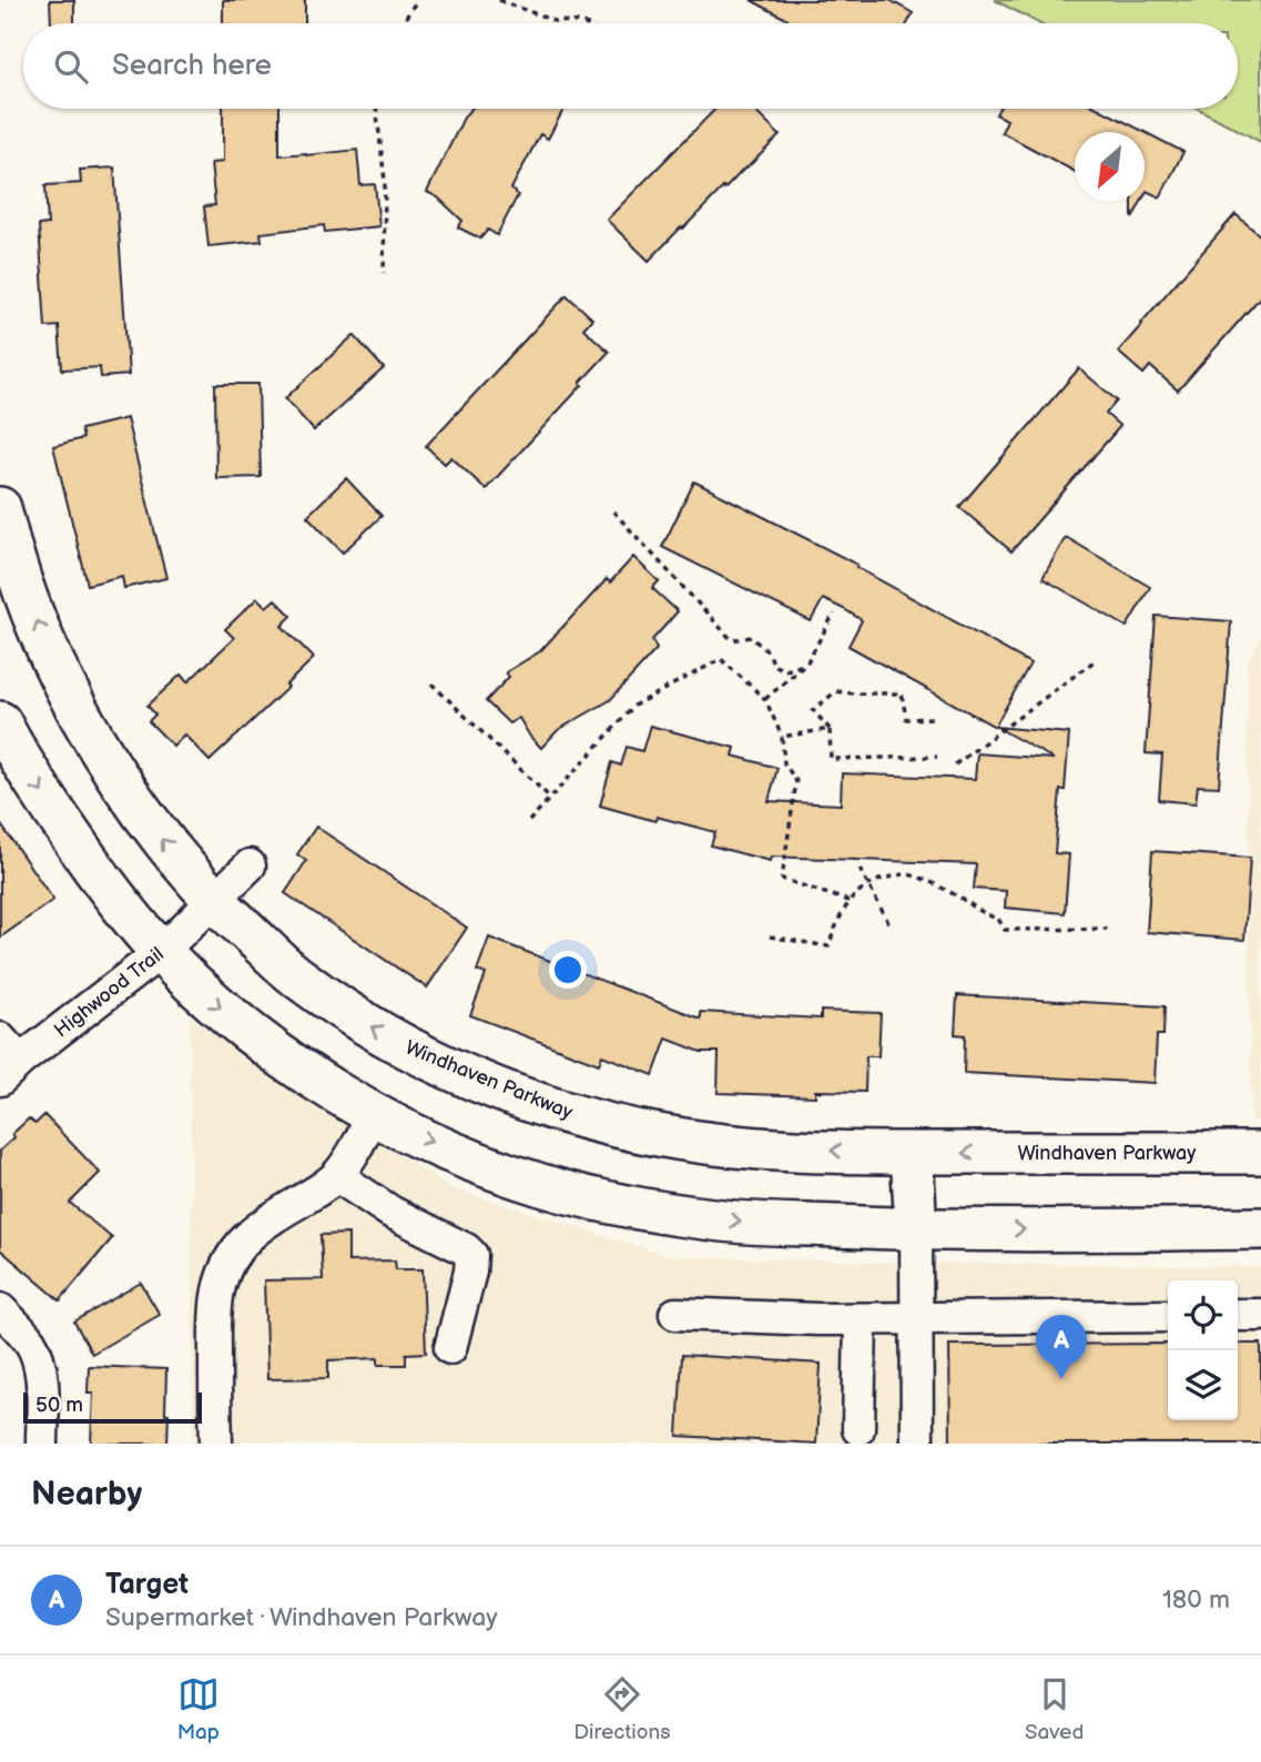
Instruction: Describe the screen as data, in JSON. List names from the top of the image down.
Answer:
{
  "streets": {
    "main road": ["Windhaven Parkway"],
    "street": ["Highwood Trail"]
  },
  "crossings": [
    ["Highwood Trail", "Windhaven Parkway"]
  ],
  "scale_bar": "50 m",
  "north": "bottom left",
  "page": {
    "search": "Search here",
    "pins": "A",
    "scale": "50 m",
    "heading": "Nearby",
    "list": [
      {
        "mark": "A",
        "name": "Target",
        "note": "Supermarket · Windhaven Parkway",
        "value": "180 m"
      }
    ],
    "nav": ["Map", "Directions", "Saved"]
  }
}
